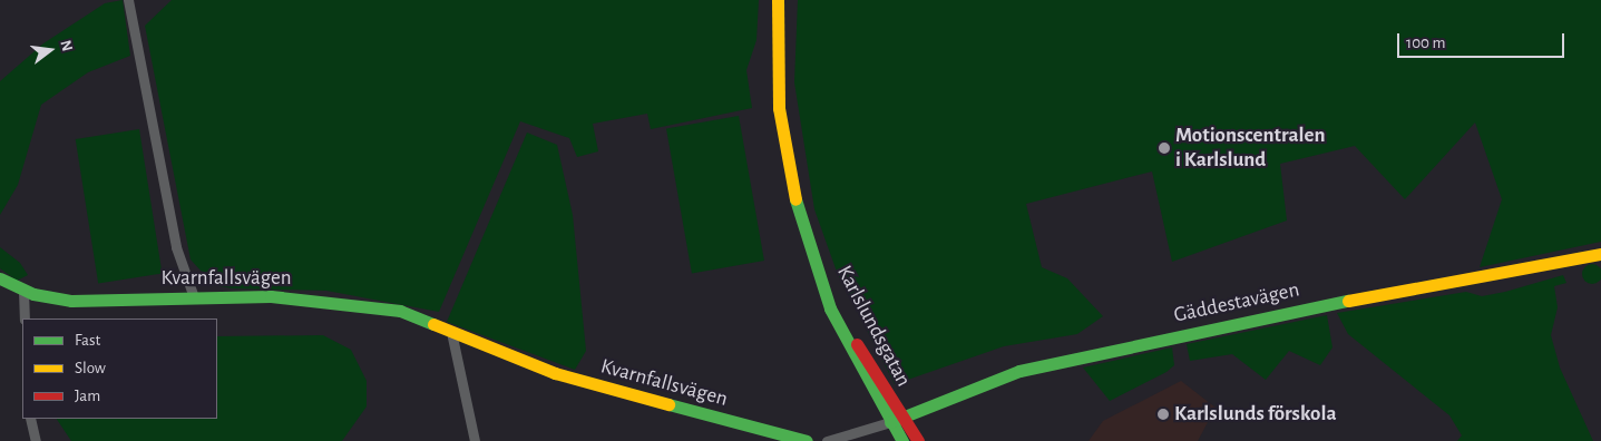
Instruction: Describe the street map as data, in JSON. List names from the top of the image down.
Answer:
{
  "streets": {
    "street": ["Kvarnfallsvägen", "Gäddestavägen", "Karlslundsgatan"]
  },
  "crossings": [
    ["Gäddestavägen", "Karlslundsgatan"]
  ],
  "places": ["Motionscentralen i Karlslund", "Karlslunds förskola"],
  "legend": ["Fast", "Slow", "Jam"],
  "scale_bar": "100 m",
  "north": "right"
}
